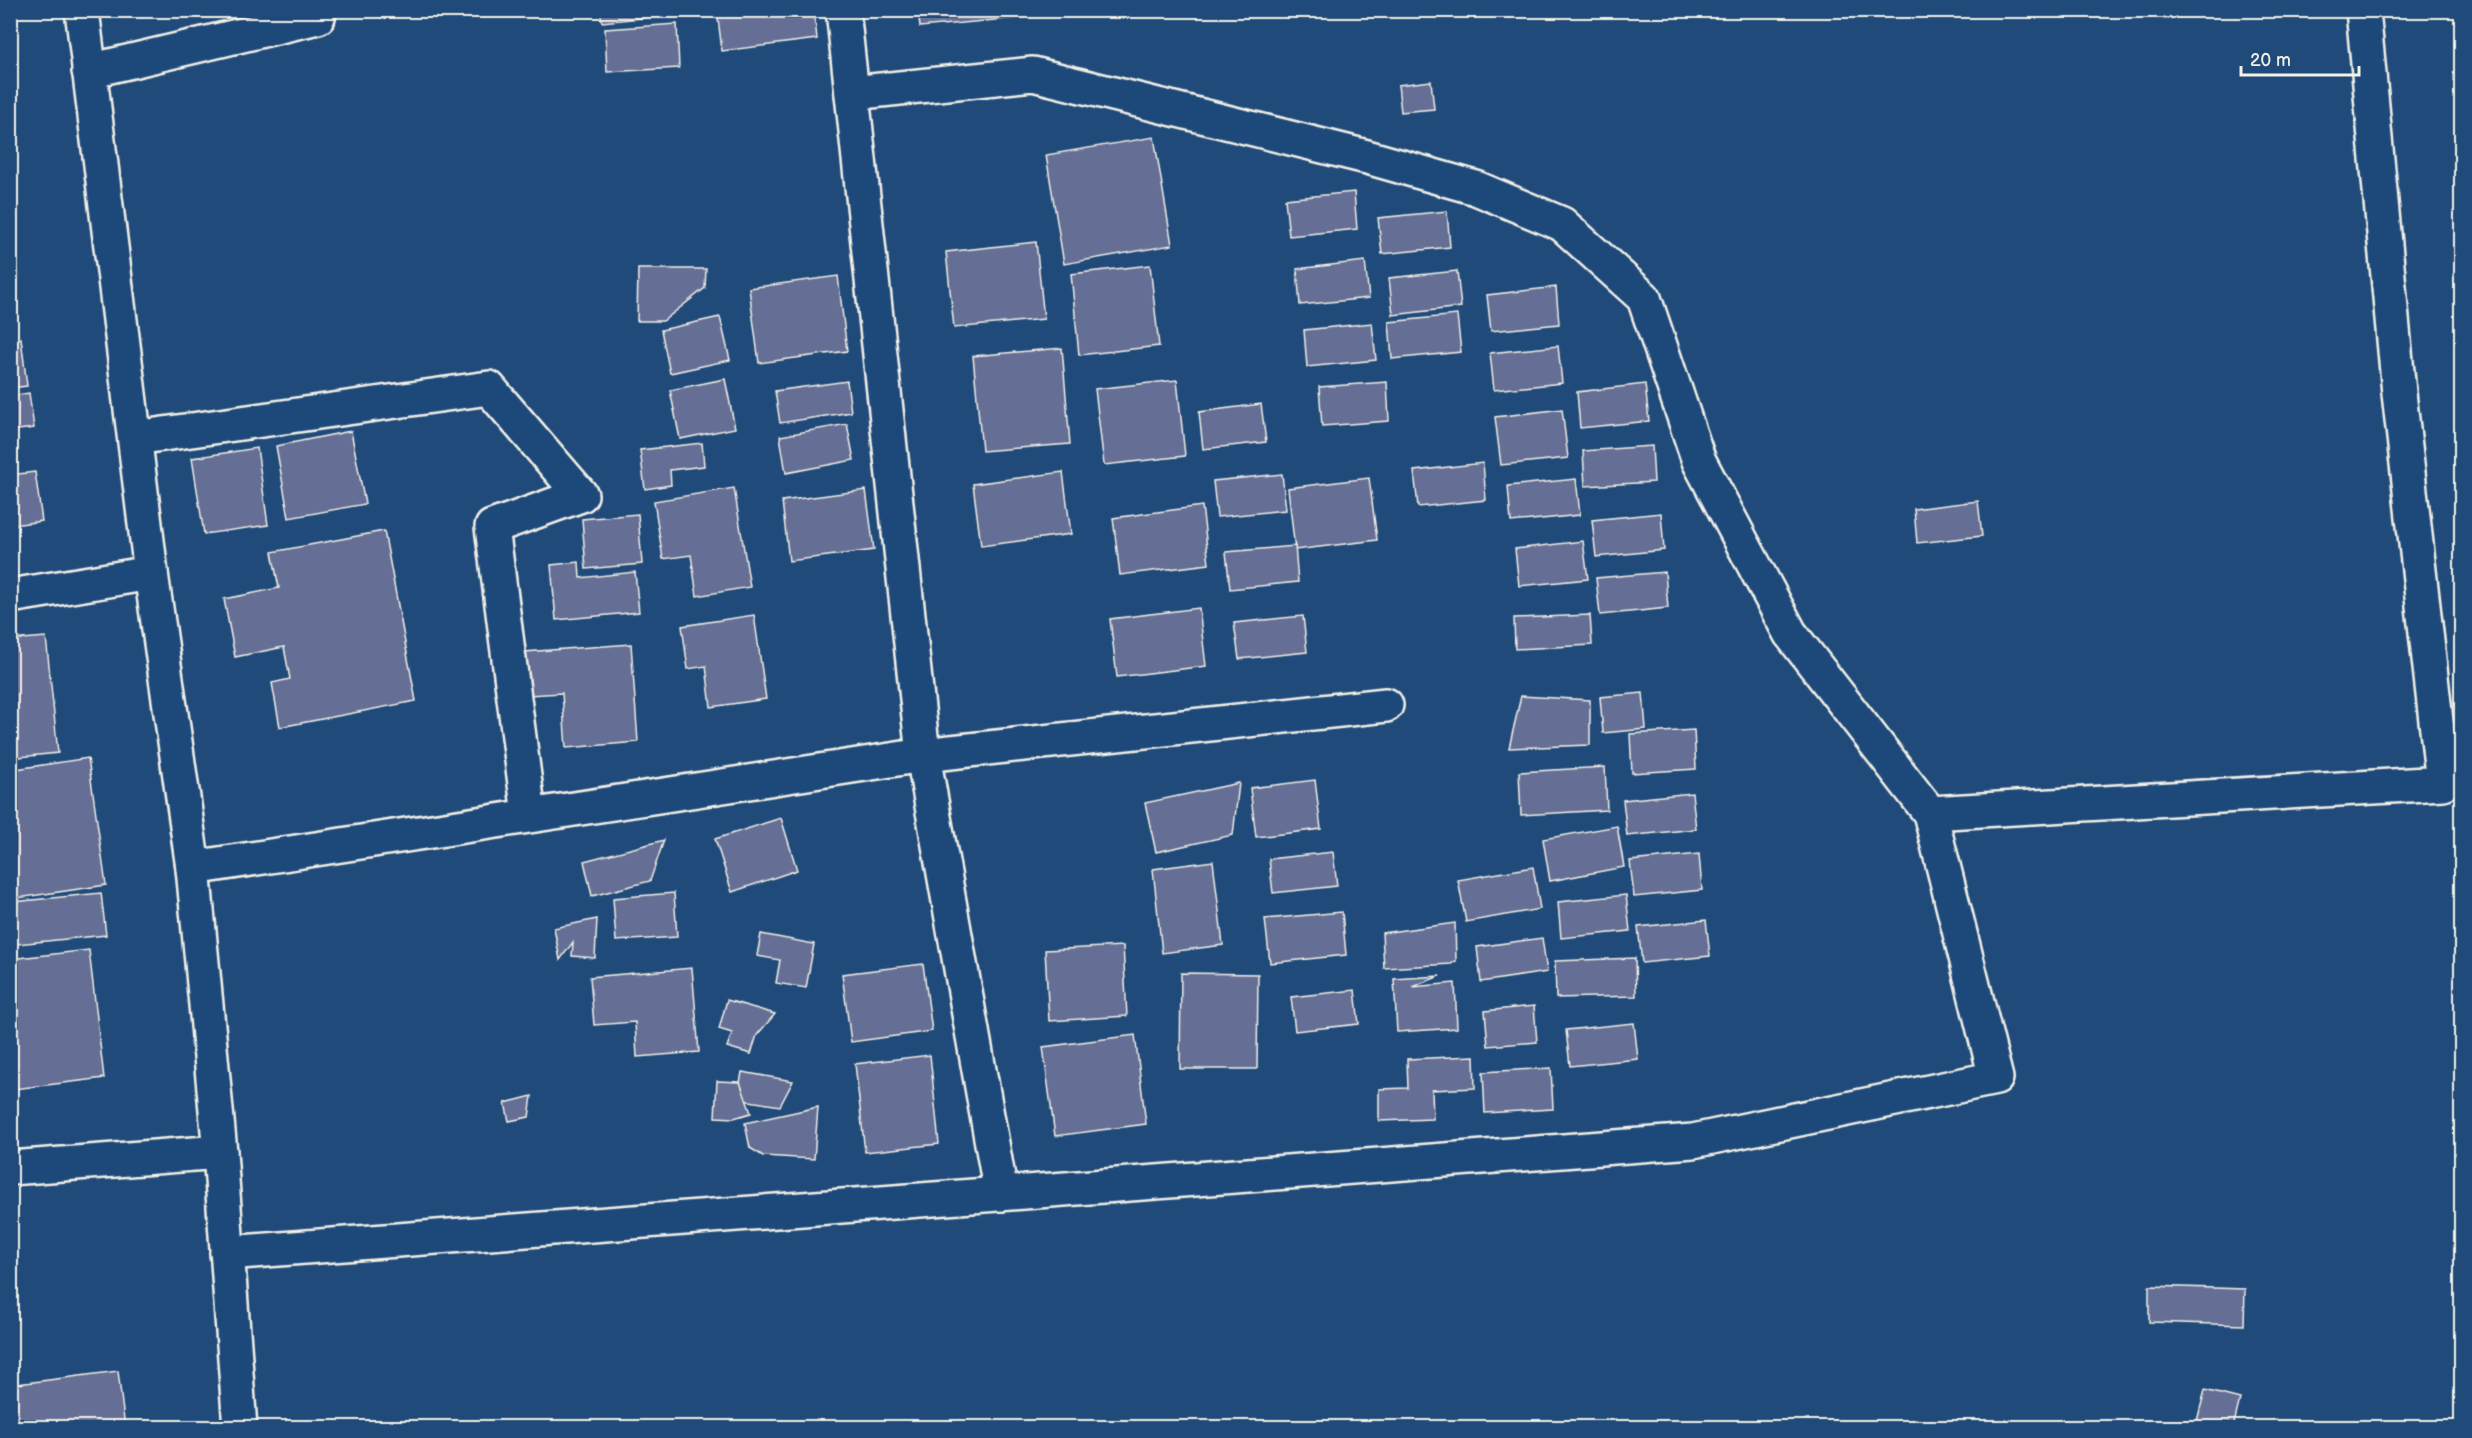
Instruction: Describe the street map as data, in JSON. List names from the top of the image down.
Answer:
{
  "scale_bar": "20 m"
}
